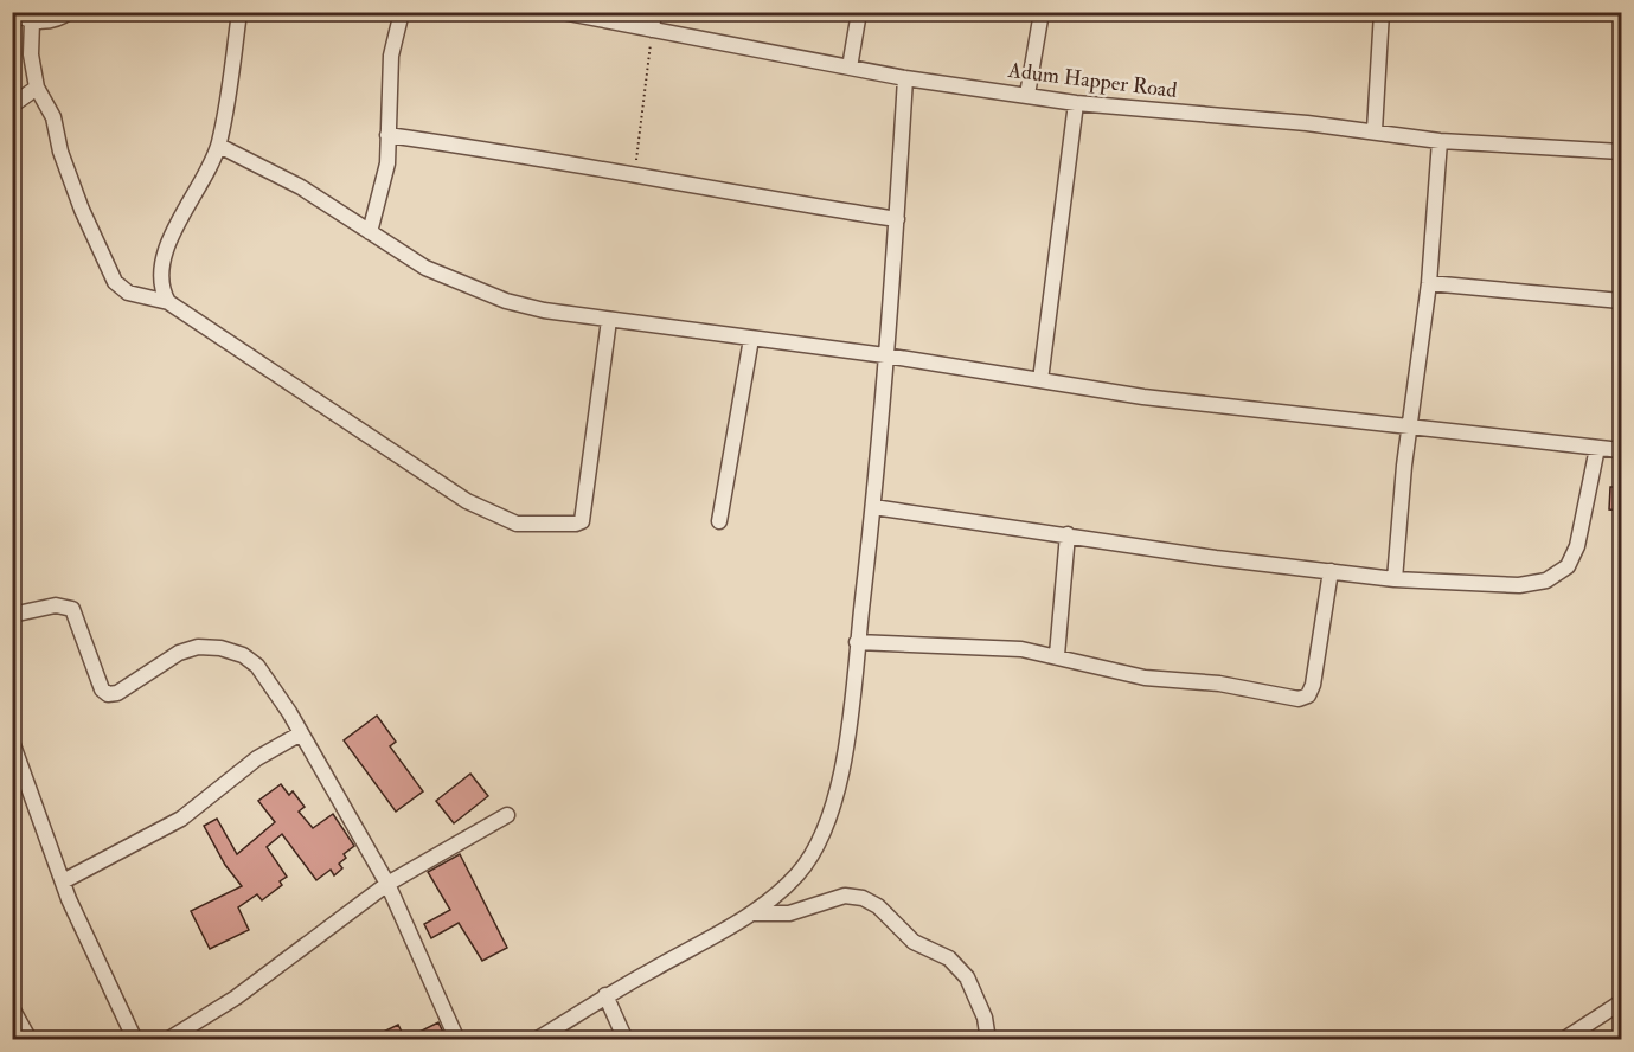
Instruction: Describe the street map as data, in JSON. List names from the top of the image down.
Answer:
{
  "streets": {
    "street": ["Adum Happer Road"]
  }
}
